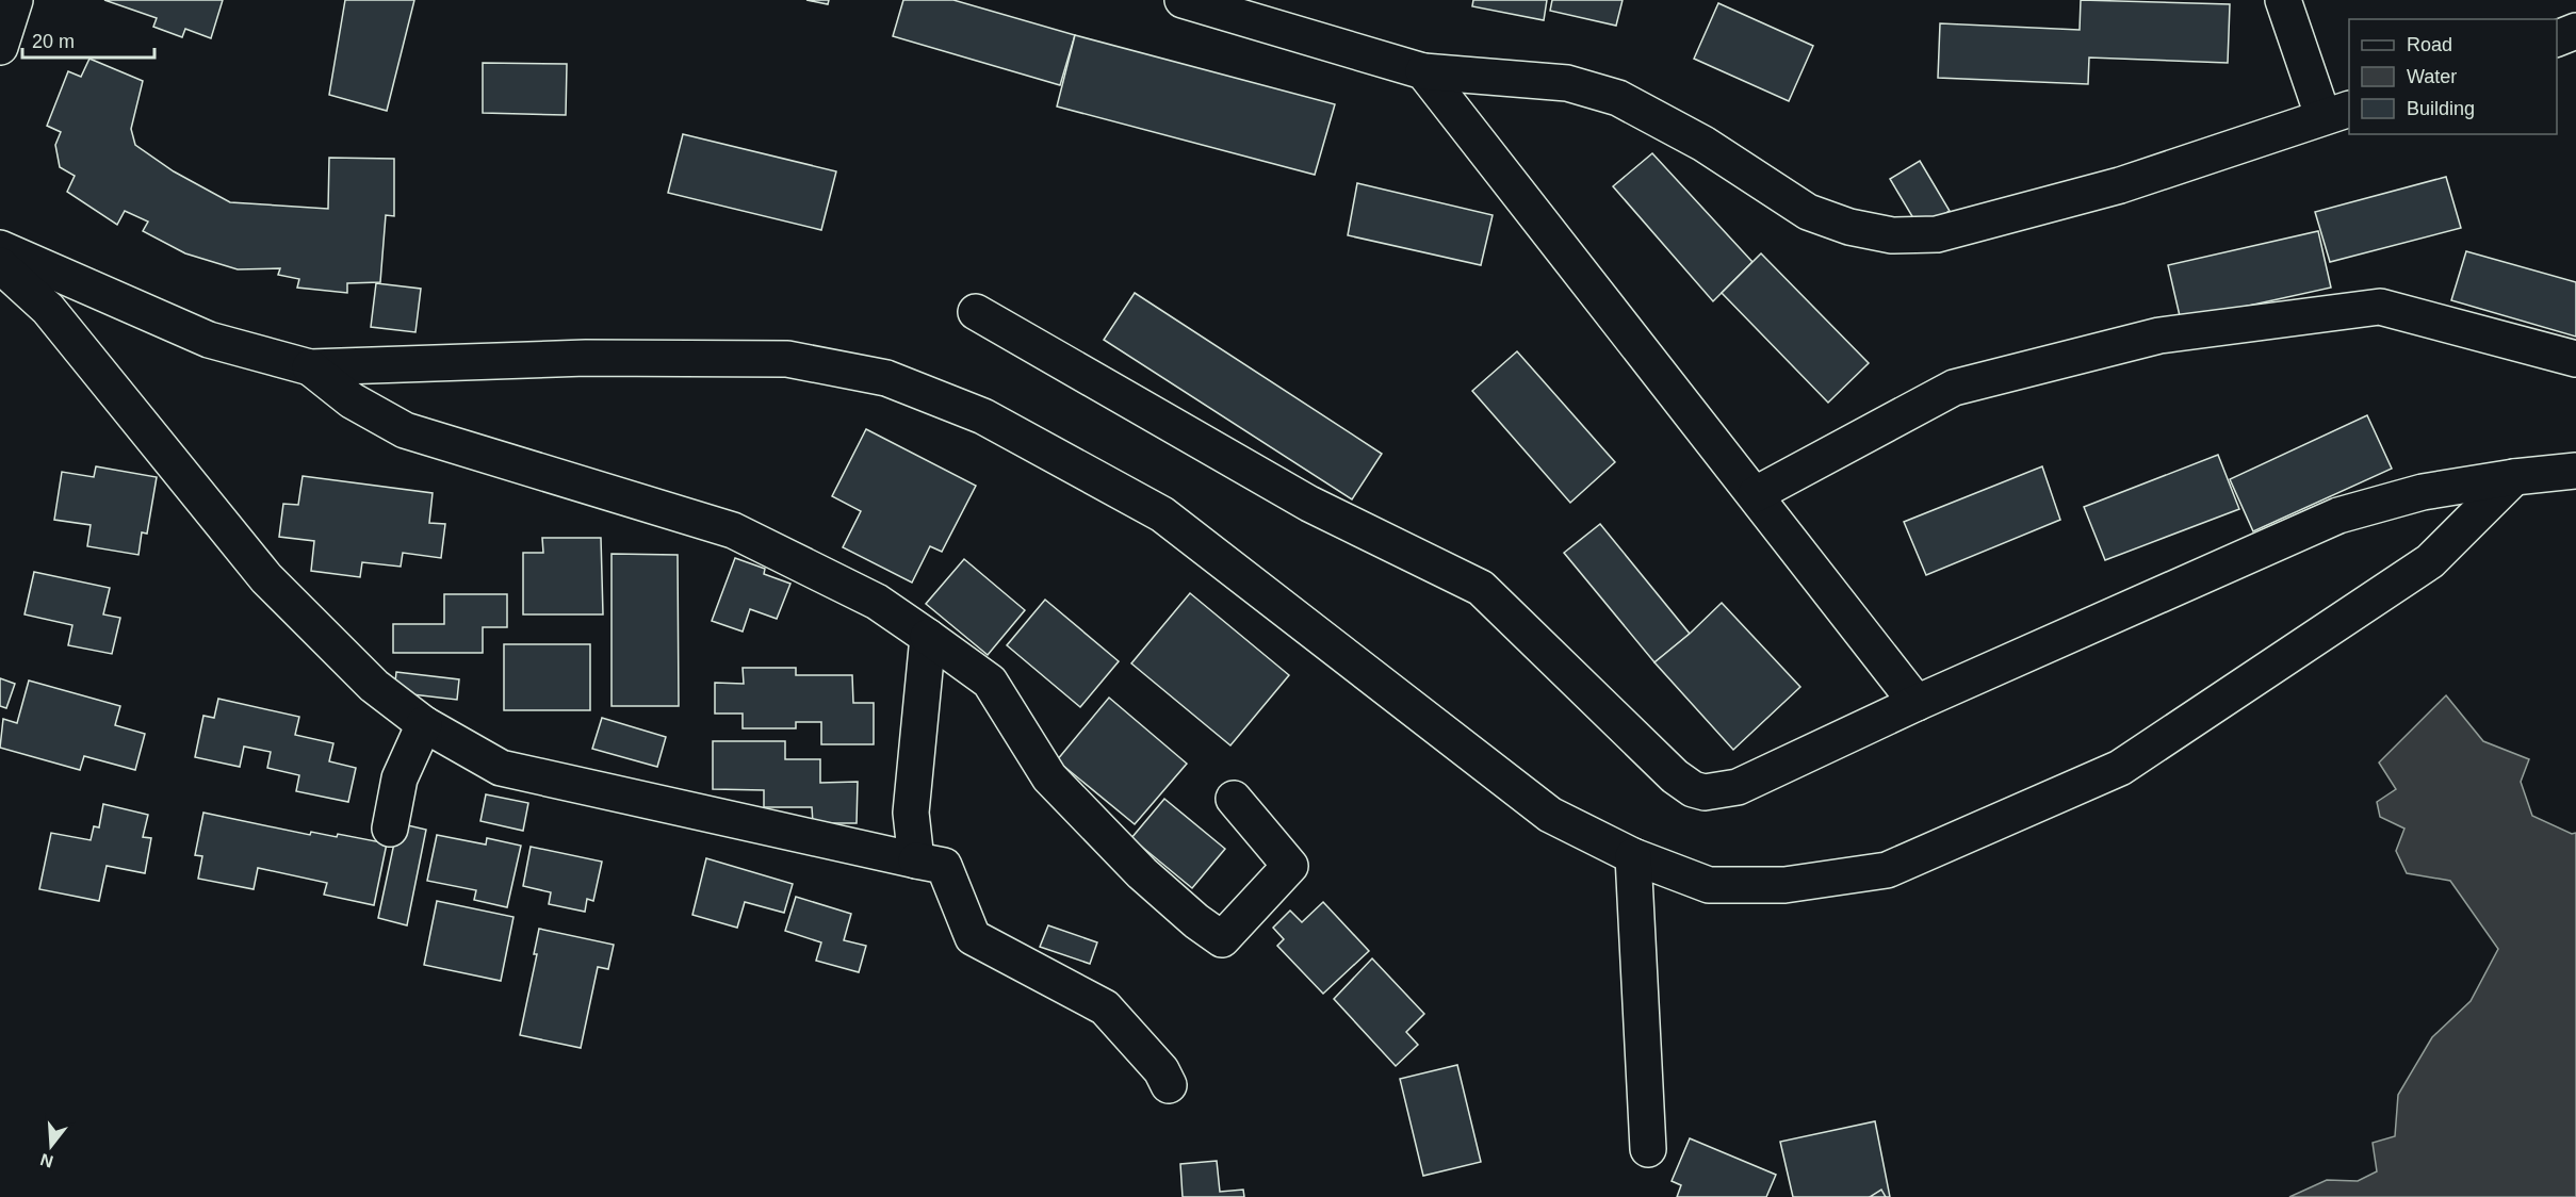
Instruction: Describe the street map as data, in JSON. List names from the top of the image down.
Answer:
{
  "legend": ["Road", "Water", "Building"],
  "scale_bar": "20 m",
  "north": "bottom"
}
